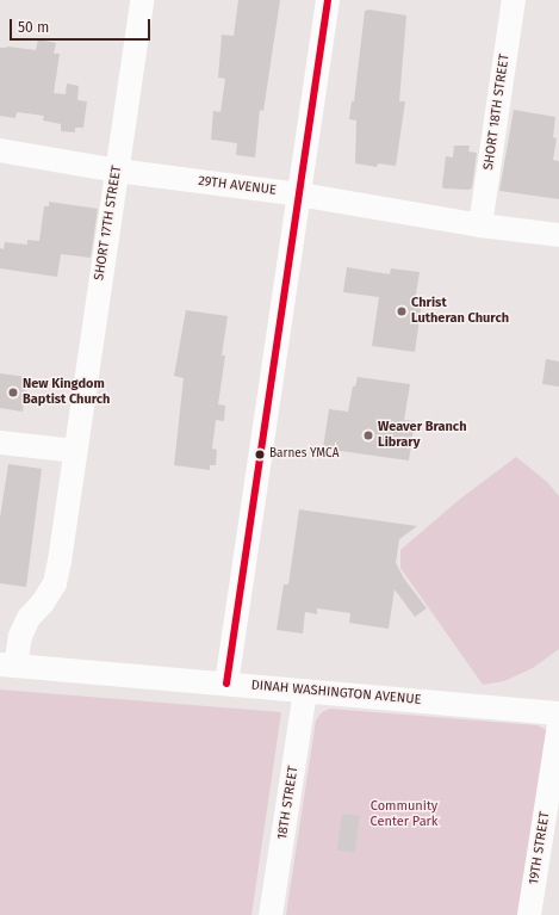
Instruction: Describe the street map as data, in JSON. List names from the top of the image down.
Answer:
{
  "streets": {
    "street": [
      "SHORT 18TH STREET",
      "29TH AVENUE",
      "SHORT 17TH STREET",
      "DINAH WASHINGTON AVENUE",
      "18TH STREET",
      "19TH STREET"
    ]
  },
  "crossings": [
    ["SHORT 18TH STREET", "29TH AVENUE"],
    ["29TH AVENUE", "SHORT 17TH STREET"],
    ["SHORT 17TH STREET", "DINAH WASHINGTON AVENUE"],
    ["DINAH WASHINGTON AVENUE", "18TH STREET"]
  ],
  "parks": ["Community Center Park"],
  "places": [
    "Christ Lutheran Church",
    "New Kingdom Baptist Church",
    "Weaver Branch Library",
    "Barnes YMCA"
  ],
  "scale_bar": "50 m"
}
